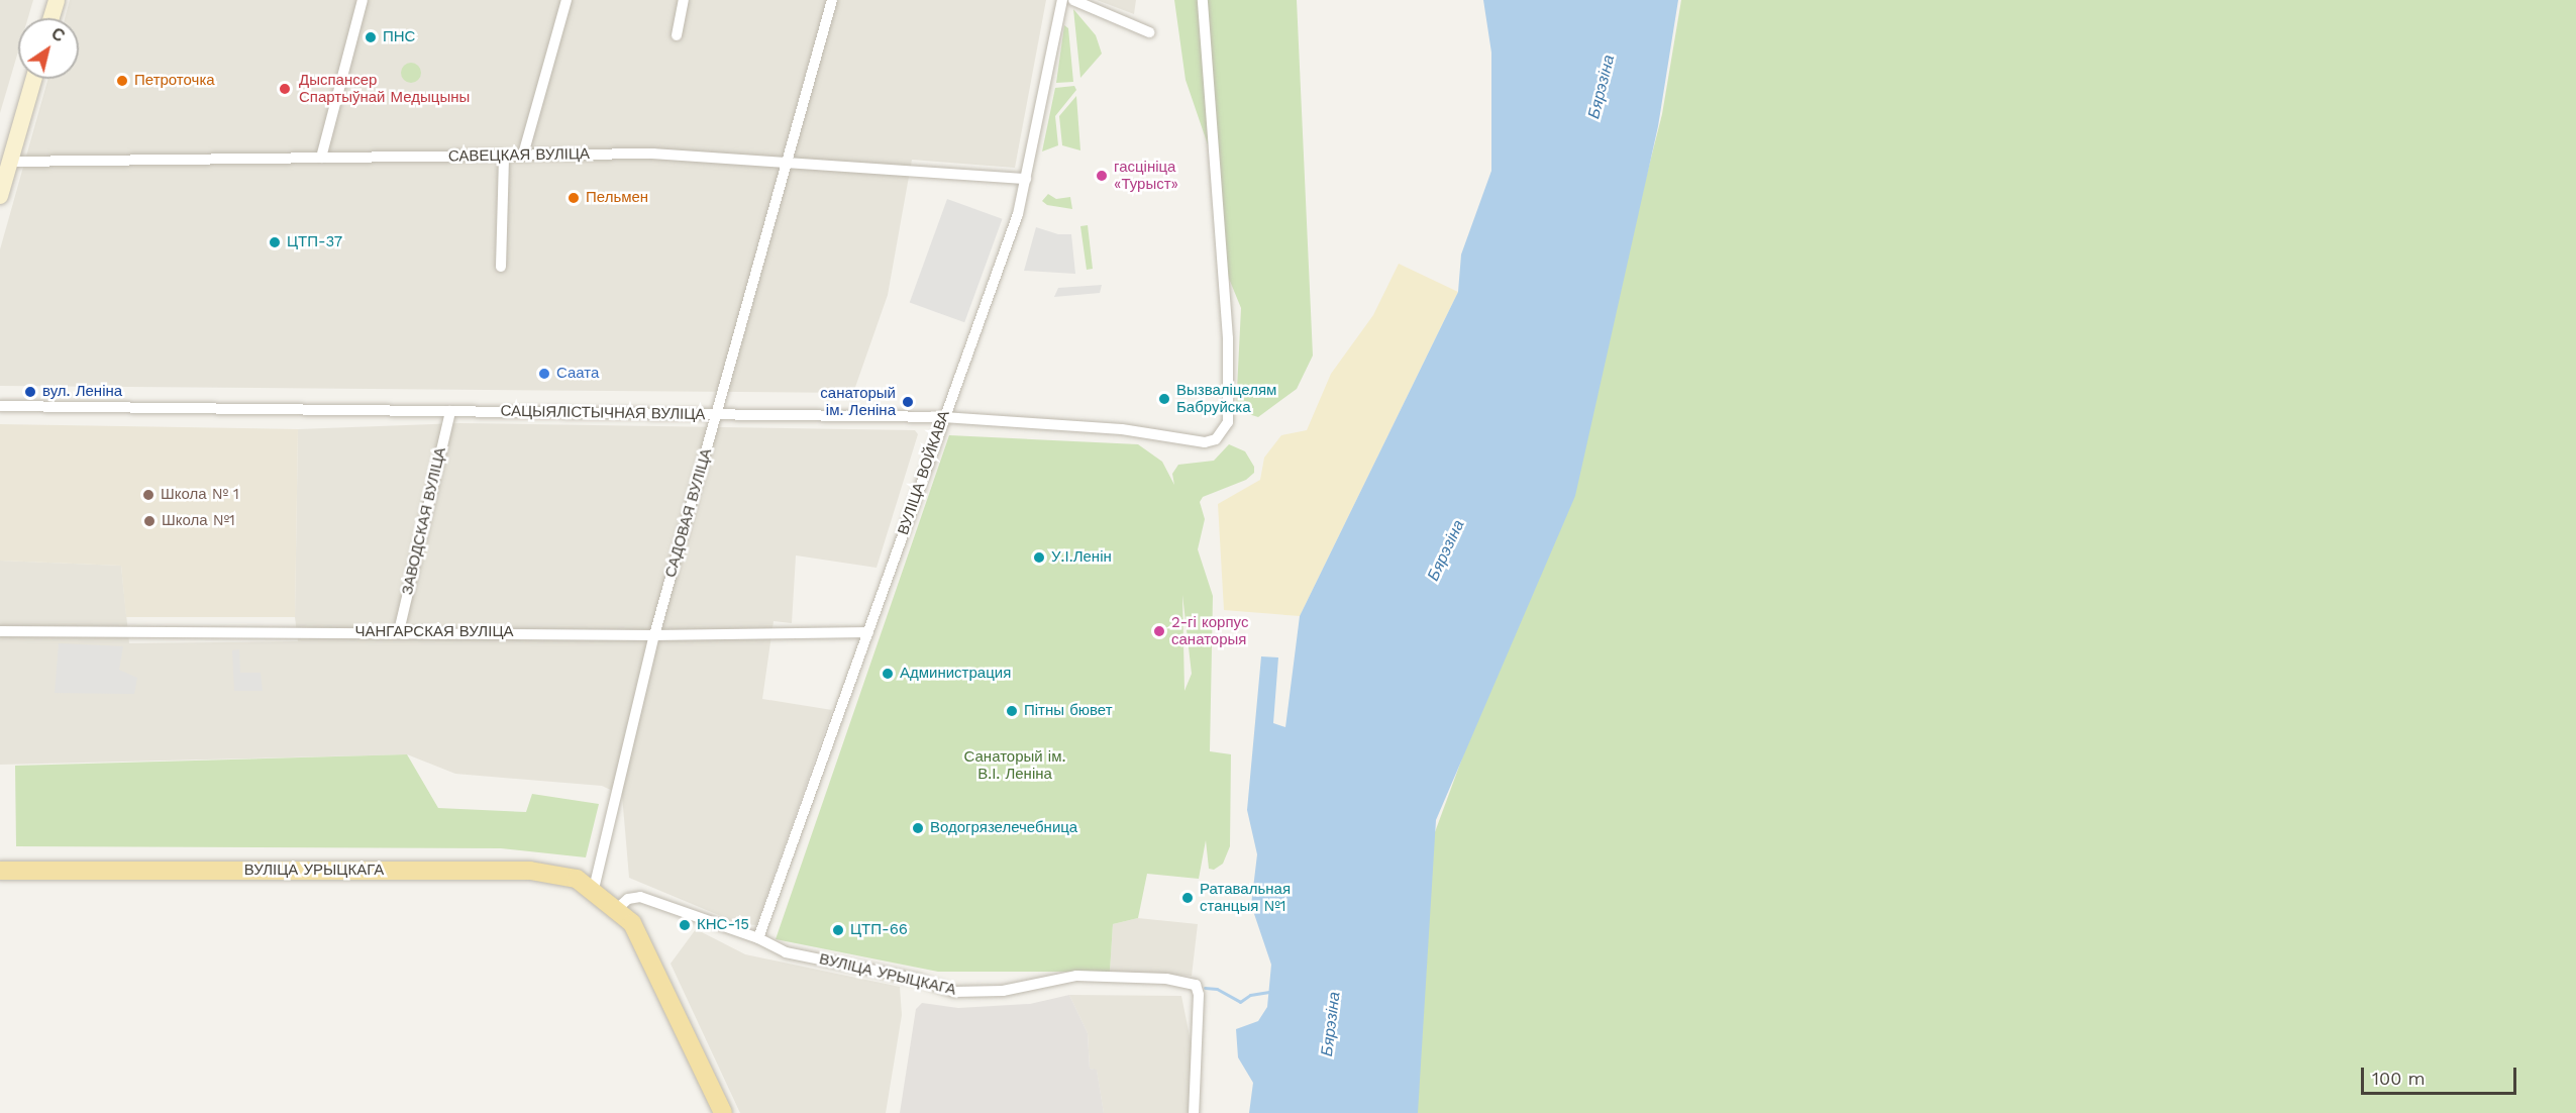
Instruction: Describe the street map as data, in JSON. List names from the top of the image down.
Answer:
{
  "streets": {
    "main road": ["ВУЛІЦА УРЫЦКАГА"],
    "street": [
      "САВЕЦКАЯ ВУЛІЦА",
      "САЦЫЯЛІСТЫЧНАЯ ВУЛІЦА",
      "ВУЛІЦА ВОЙКАВА",
      "САДОВАЯ ВУЛІЦА",
      "ЗАВОДСКАЯ ВУЛІЦА",
      "ЧАНГАРСКАЯ ВУЛІЦА"
    ]
  },
  "crossings": [
    ["САВЕЦКАЯ ВУЛІЦА", "ВУЛІЦА ВОЙКАВА"],
    ["САВЕЦКАЯ ВУЛІЦА", "САДОВАЯ ВУЛІЦА"],
    ["САЦЫЯЛІСТЫЧНАЯ ВУЛІЦА", "ВУЛІЦА ВОЙКАВА"],
    ["САЦЫЯЛІСТЫЧНАЯ ВУЛІЦА", "САДОВАЯ ВУЛІЦА"],
    ["САЦЫЯЛІСТЫЧНАЯ ВУЛІЦА", "ЗАВОДСКАЯ ВУЛІЦА"],
    ["ВУЛІЦА ВОЙКАВА", "ЧАНГАРСКАЯ ВУЛІЦА"],
    ["ВУЛІЦА ВОЙКАВА", "ВУЛІЦА УРЫЦКАГА"],
    ["САДОВАЯ ВУЛІЦА", "ЧАНГАРСКАЯ ВУЛІЦА"],
    ["САДОВАЯ ВУЛІЦА", "ВУЛІЦА УРЫЦКАГА"],
    ["ЗАВОДСКАЯ ВУЛІЦА", "ЧАНГАРСКАЯ ВУЛІЦА"]
  ],
  "water": ["Бярэзіна"],
  "parks": ["Санаторый ім. В.І. Леніна"],
  "places": [
    "ПНС",
    "Петроточка",
    "Дыспансер Спартыўнай Медыцыны",
    "гасцініца «Турыст»",
    "Пельмен",
    "ЦТП-37",
    "Саата",
    "вул. Леніна",
    "Вызваліцелям Бабруйска",
    "санаторый ім. Леніна",
    "Школа № 1",
    "Школа №1",
    "У.І.Ленін",
    "2-гі корпус санаторыя",
    "Администрация",
    "Пітны бювет",
    "Водогрязелечебница",
    "Ратавальная станцыя №1",
    "КНС-15",
    "ЦТП-66"
  ],
  "scale_bar": "100 m",
  "north": "top right"
}
